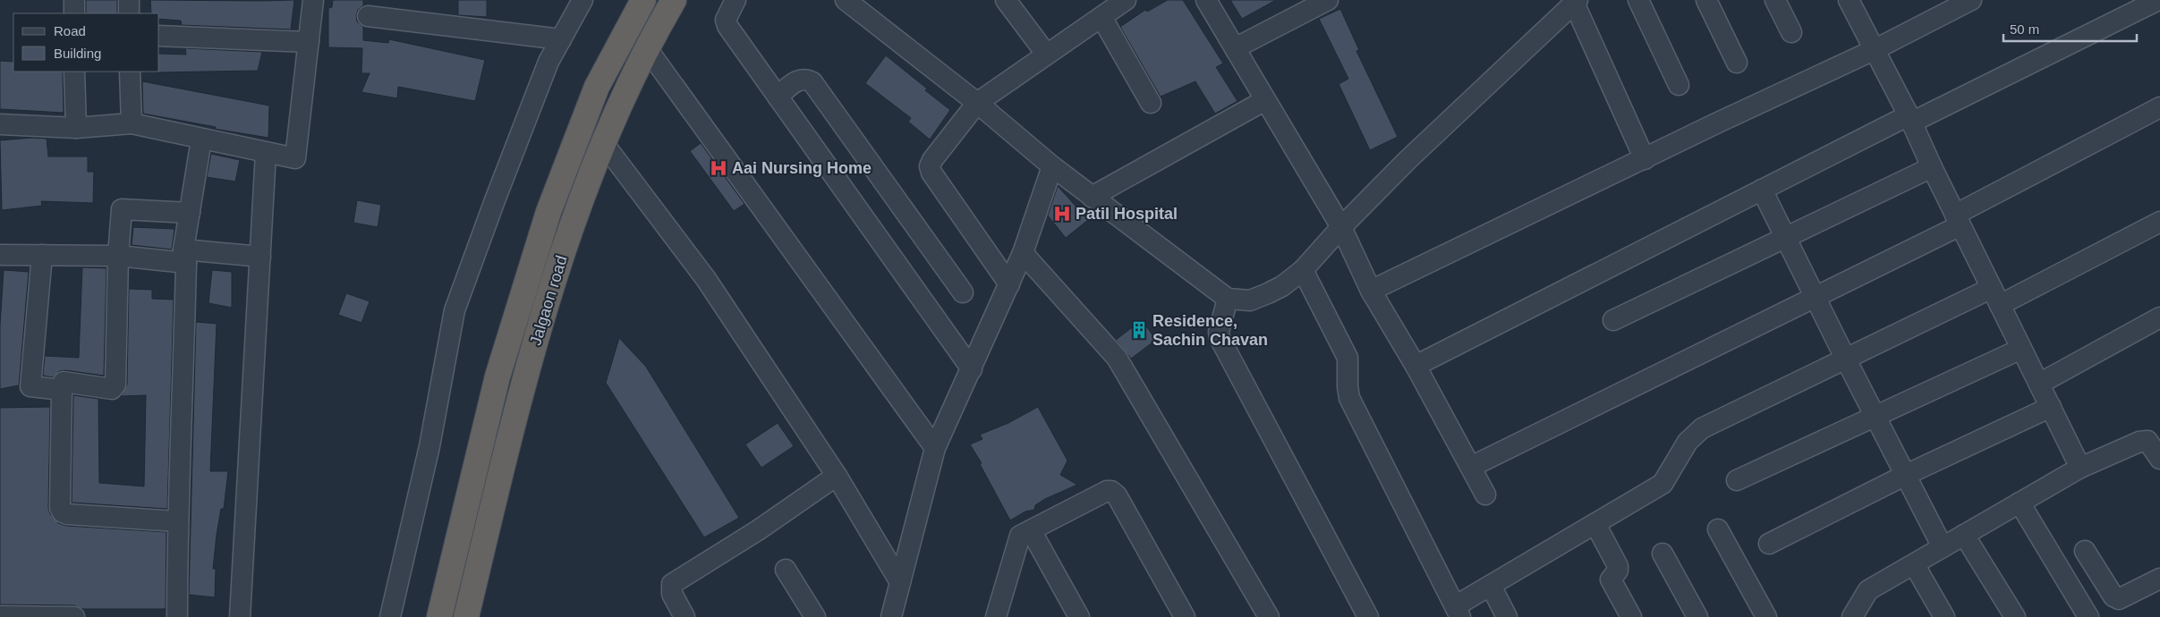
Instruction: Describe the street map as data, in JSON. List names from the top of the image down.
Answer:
{
  "streets": {
    "highway": ["Jalgaon road"]
  },
  "places": {
    "hospital": ["Aai Nursing Home", "Patil Hospital"],
    "building": ["Residence, Sachin Chavan"]
  },
  "legend": ["Road", "Building"],
  "scale_bar": "50 m"
}
